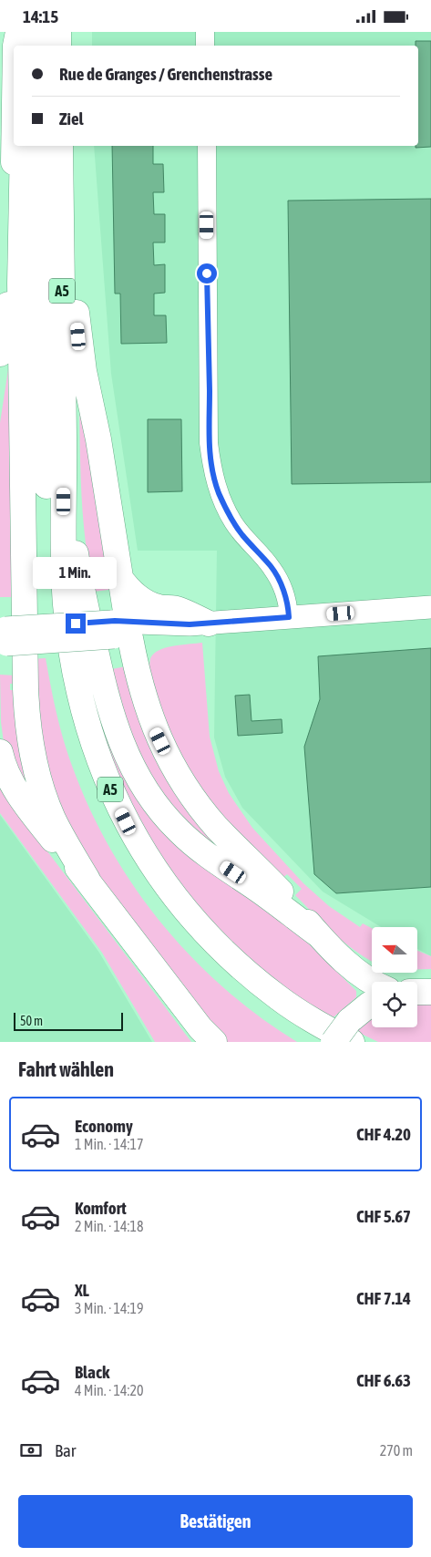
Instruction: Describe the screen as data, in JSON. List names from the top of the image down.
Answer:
{
  "streets": {
    "highway": ["A5"]
  },
  "scale_bar": "50 m",
  "north": "left",
  "page": {
    "status": "14:15",
    "banner": ["Rue de Granges / Grenchenstrasse", "Ziel"],
    "bubble": "1 Min.",
    "scale": "50 m",
    "heading": "Fahrt wählen",
    "list": [
      {
        "name": "Economy",
        "note": "1 Min. · 14:17",
        "value": "CHF 4.20"
      },
      {
        "name": "Komfort",
        "note": "2 Min. · 14:18",
        "value": "CHF 5.67"
      },
      {
        "name": "XL",
        "note": "3 Min. · 14:19",
        "value": "CHF 7.14"
      },
      {
        "name": "Black",
        "note": "4 Min. · 14:20",
        "value": "CHF 6.63"
      }
    ],
    "pay": ["Bar", "270 m"],
    "buttons": "Bestätigen"
  }
}
